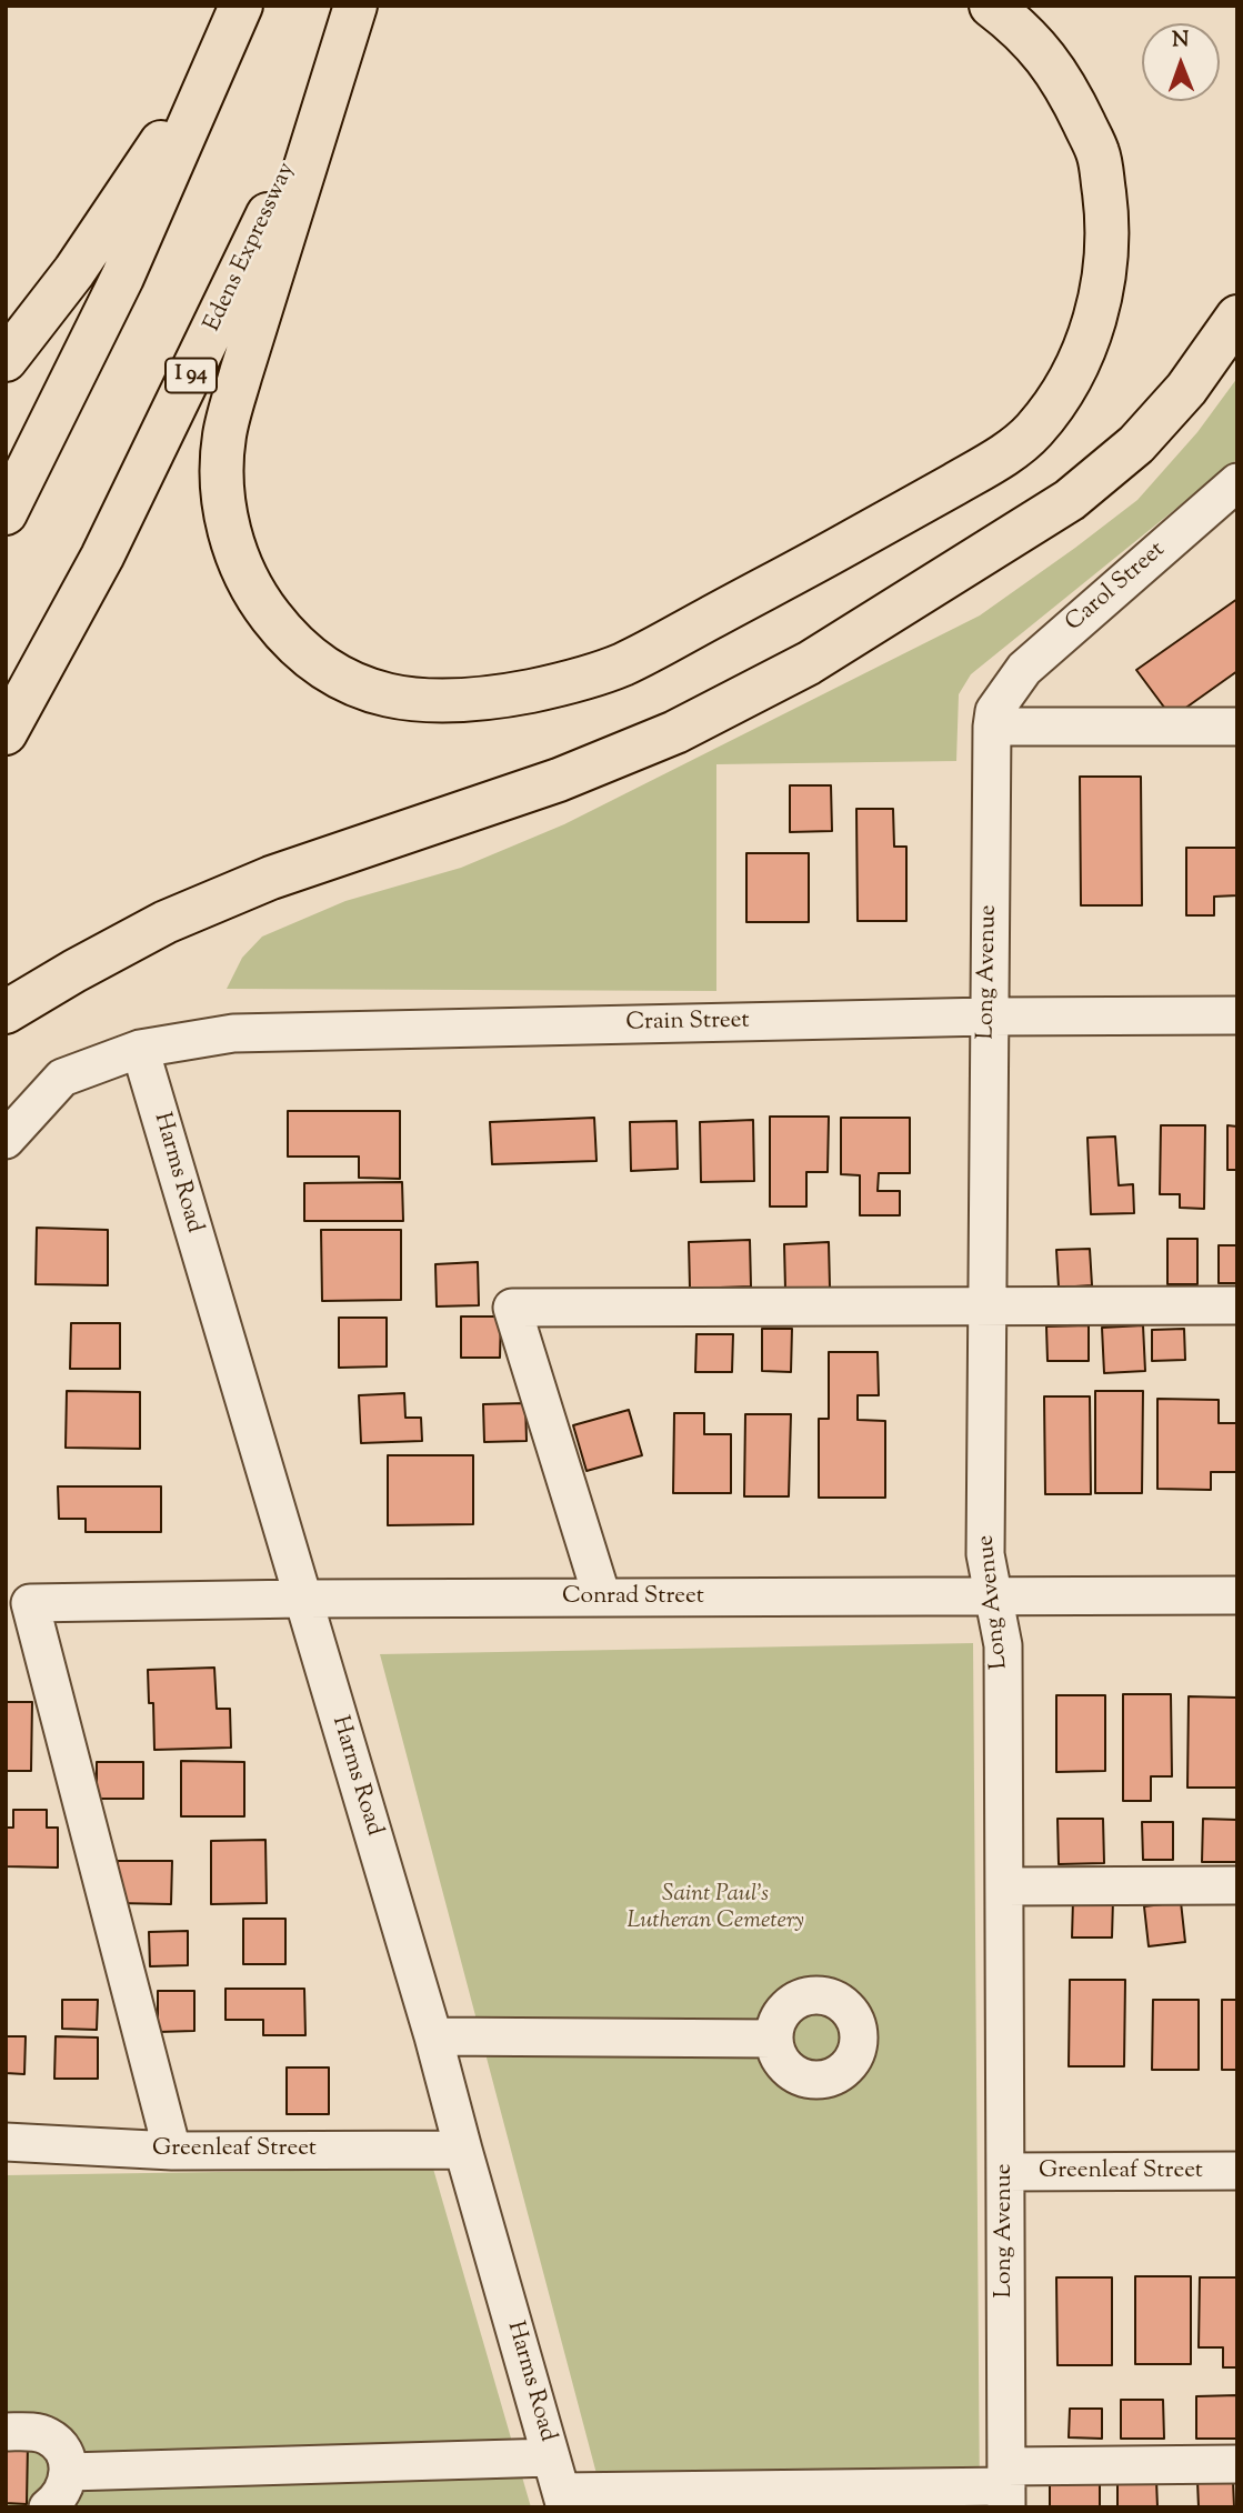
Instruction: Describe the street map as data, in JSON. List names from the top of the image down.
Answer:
{
  "streets": {
    "highway": ["Edens Expressway", "I 94"],
    "street": [
      "Carol Street",
      "Long Avenue",
      "Crain Street",
      "Harms Road",
      "Conrad Street",
      "Greenleaf Street"
    ]
  },
  "crossings": [
    ["Carol Street", "Long Avenue"],
    ["Long Avenue", "Crain Street"],
    ["Long Avenue", "Conrad Street"],
    ["Long Avenue", "Greenleaf Street"],
    ["Crain Street", "Harms Road"],
    ["Harms Road", "Conrad Street"],
    ["Harms Road", "Greenleaf Street"],
    ["Conrad Street", "Greenleaf Street"]
  ],
  "parks": ["Saint Paul's Lutheran Cemetery"],
  "north": "top"
}
